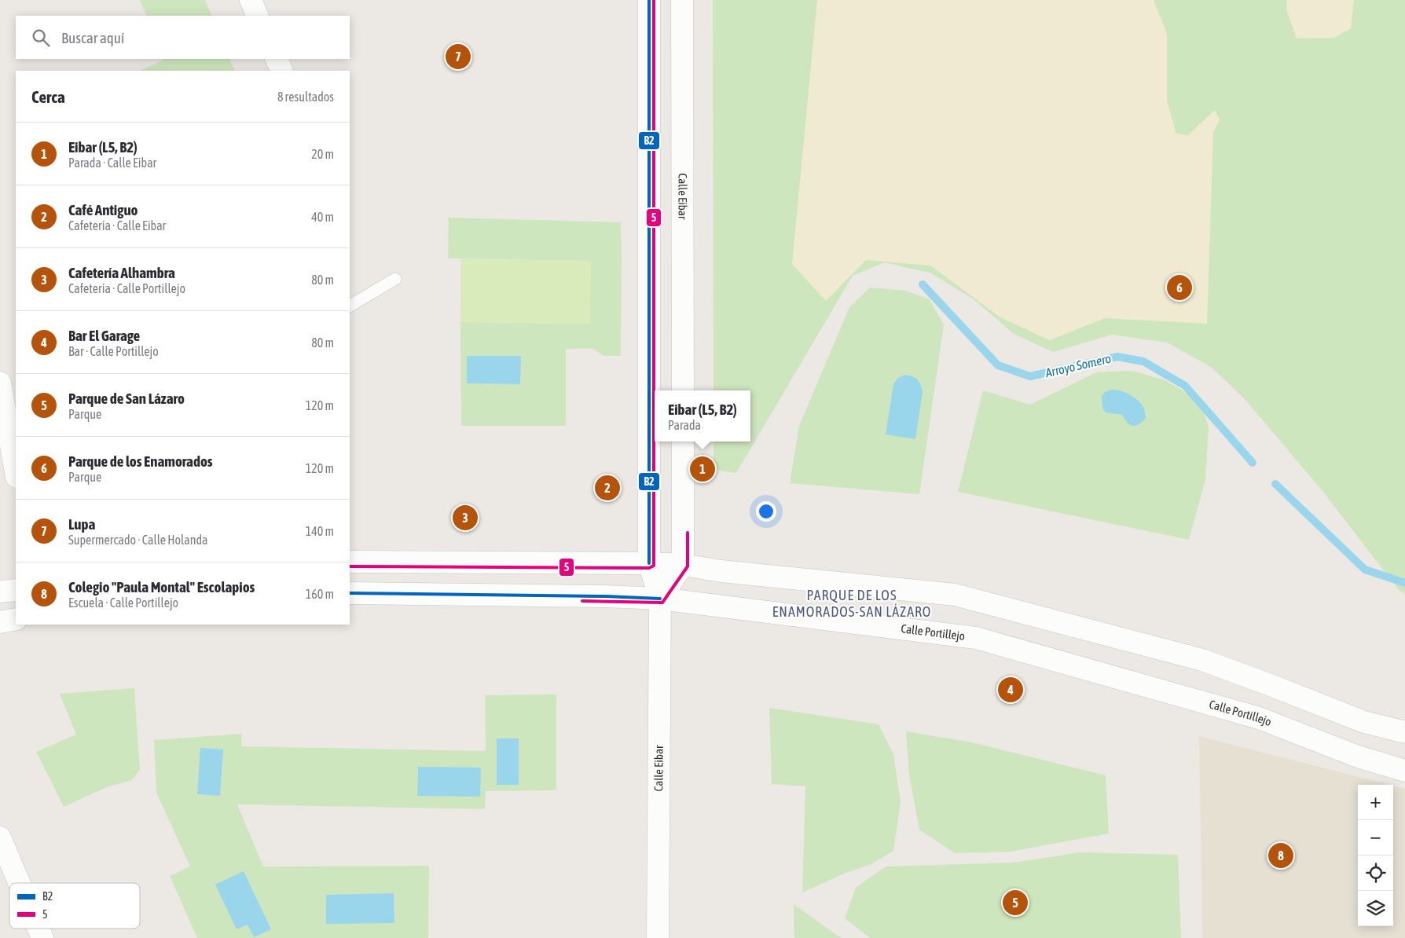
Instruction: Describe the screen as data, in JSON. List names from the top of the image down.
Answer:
{
  "streets": {
    "main road": ["Calle Eibar", "Calle Portillejo"]
  },
  "crossings": [
    ["Calle Eibar", "Calle Portillejo"]
  ],
  "districts": ["PARQUE DE LOS ENAMORADOS-SAN LÁZARO"],
  "water": ["Arroyo Somero"],
  "lines": ["transit line B2", "transit line 5"],
  "legend": ["B2", "5"],
  "page": {
    "search": "Buscar aquí",
    "pins": [
      "7",
      "6",
      "1",
      "2",
      "3",
      "4",
      "8",
      "5"
    ],
    "heading": ["Cerca", "8 resultados"],
    "list": [
      {
        "mark": "1",
        "name": "Eibar (L5, B2)",
        "note": "Parada · Calle Eibar",
        "value": "20 m"
      },
      {
        "mark": "2",
        "name": "Café Antiguo",
        "note": "Cafetería · Calle Eibar",
        "value": "40 m"
      },
      {
        "mark": "3",
        "name": "Cafetería Alhambra",
        "note": "Cafetería · Calle Portillejo",
        "value": "80 m"
      },
      {
        "mark": "4",
        "name": "Bar El Garage",
        "note": "Bar · Calle Portillejo",
        "value": "80 m"
      },
      {
        "mark": "5",
        "name": "Parque de San Lázaro",
        "note": "Parque",
        "value": "120 m"
      },
      {
        "mark": "6",
        "name": "Parque de los Enamorados",
        "note": "Parque",
        "value": "120 m"
      },
      {
        "mark": "7",
        "name": "Lupa",
        "note": "Supermercado · Calle Holanda",
        "value": "140 m"
      },
      {
        "mark": "8",
        "name": "Colegio \"Paula Montal\" Escolapios",
        "note": "Escuela · Calle Portillejo",
        "value": "160 m"
      }
    ],
    "popup": ["Eibar (L5, B2)", "Parada"],
    "map_buttons": ["+", "−"]
  }
}
